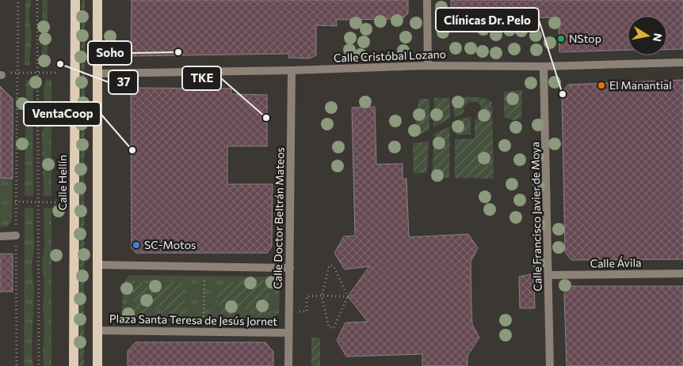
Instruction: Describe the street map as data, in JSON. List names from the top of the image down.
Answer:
{
  "streets": {
    "main road": ["Calle Hellín"],
    "street": [
      "Calle Cristóbal Lozano",
      "Calle Francisco Javier de Moya",
      "Calle Doctor Beltrán Mateos",
      "Calle Ávila",
      "Plaza Santa Teresa de Jesús Jornet"
    ]
  },
  "crossings": [
    ["Calle Cristóbal Lozano", "Calle Francisco Javier de Moya"],
    ["Calle Cristóbal Lozano", "Calle Doctor Beltrán Mateos"],
    ["Calle Francisco Javier de Moya", "Calle Ávila"],
    ["Calle Doctor Beltrán Mateos", "Plaza Santa Teresa de Jesús Jornet"]
  ],
  "places": [
    "NStop",
    "Soho",
    "37",
    "El Manantial",
    "Clínicas Dr. Pelo",
    "TKE",
    "VentaCoop",
    "SC-Motos"
  ],
  "north": "right"
}
